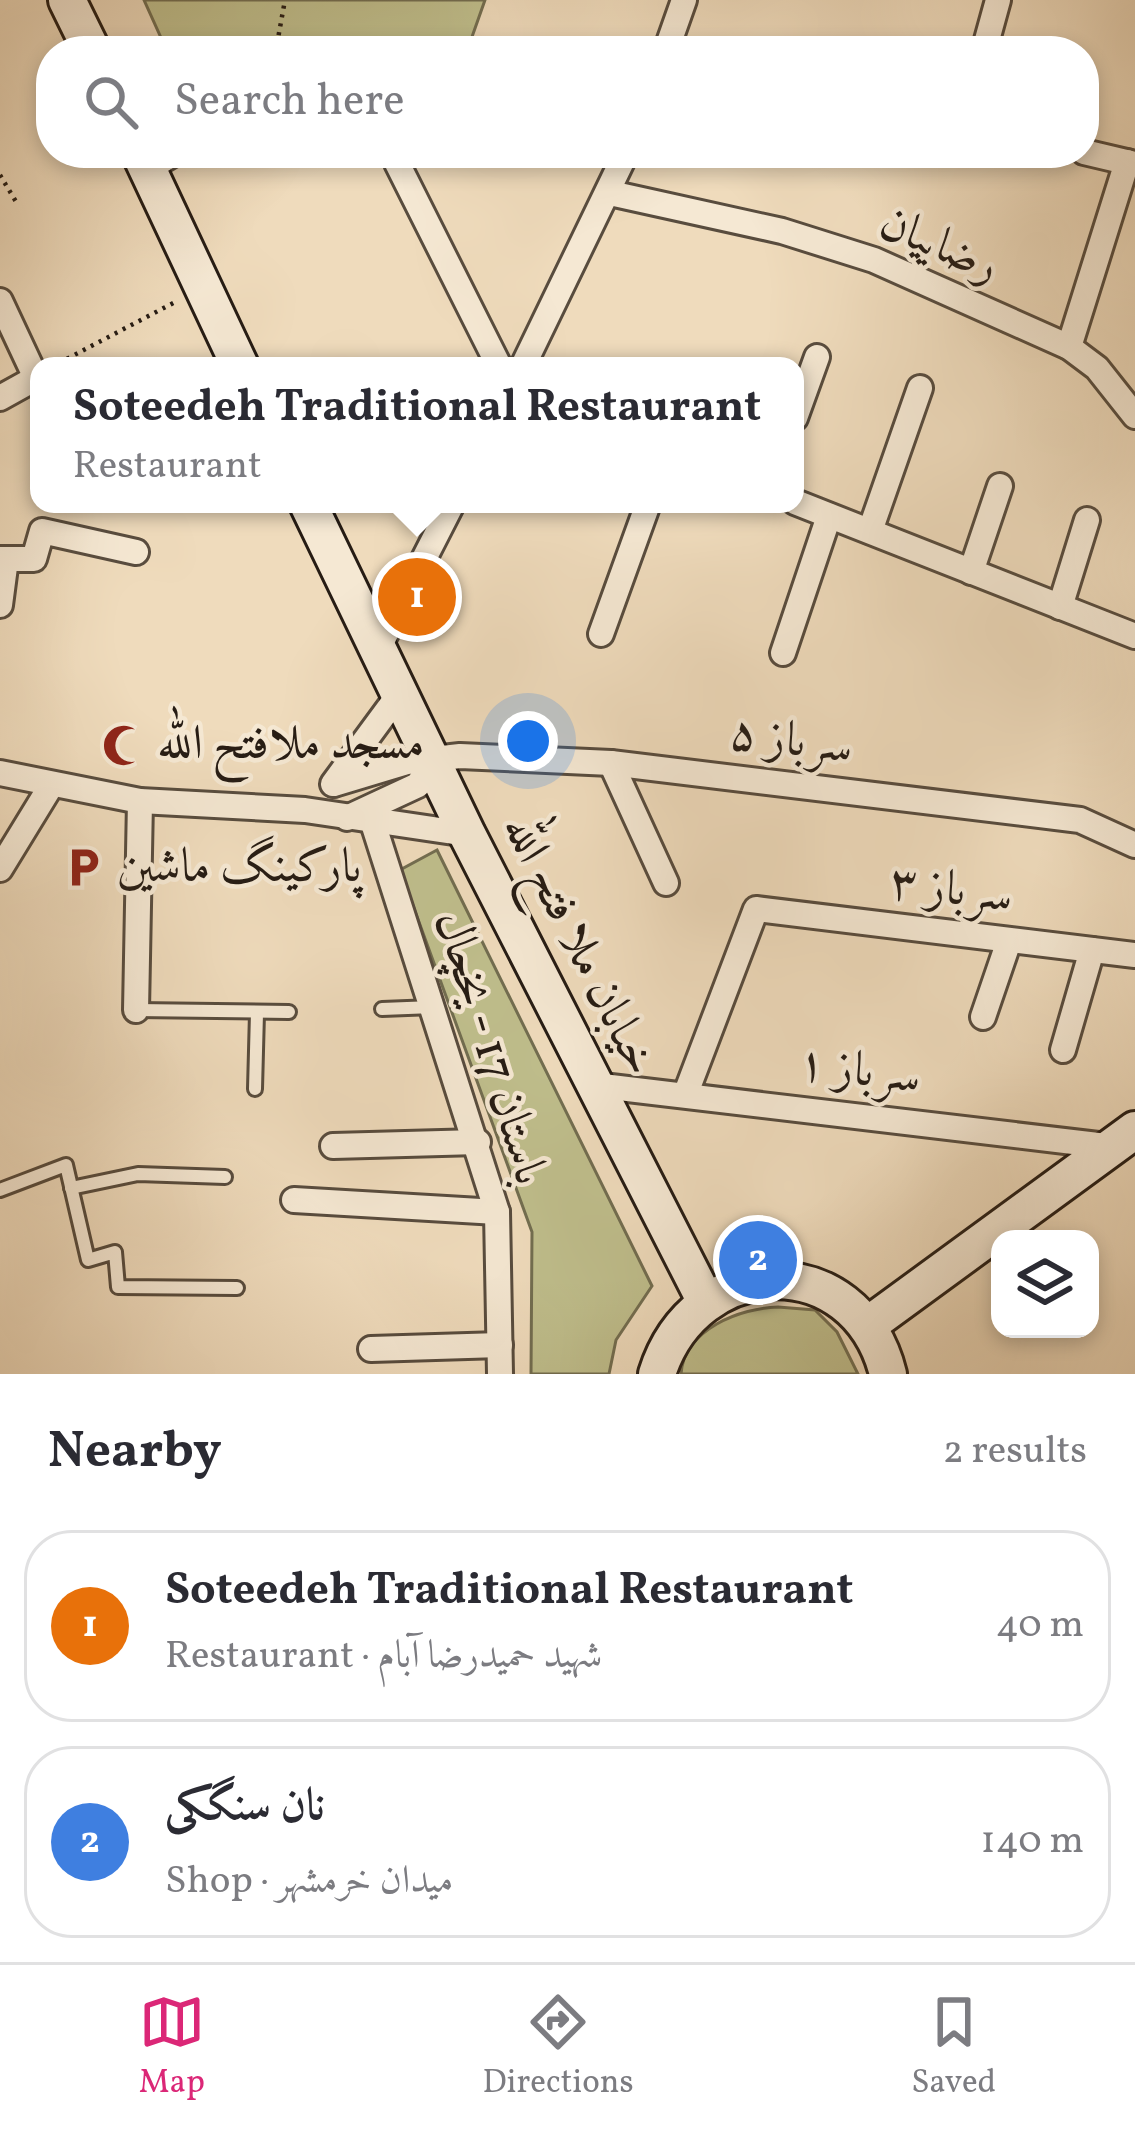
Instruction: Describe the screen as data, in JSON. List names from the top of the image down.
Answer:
{
  "streets": {
    "main road": ["خیابان ملا فتح الله"],
    "street": [
      "رضاییان",
      "سرباز ۵",
      "سرباز ۳",
      "باستان 17 - یخچال",
      "سرباز ۱"
    ]
  },
  "crossings": [
    ["سرباز ۵", "خیابان ملا فتح الله"],
    ["سرباز ۳", "سرباز ۱"],
    ["خیابان ملا فتح الله", "سرباز ۱"]
  ],
  "places": {
    "mosque": ["مسجد ملافتح الله"],
    "parking": ["پارکینگ ماشین"]
  },
  "page": {
    "search": "Search here",
    "popup": ["Soteedeh Traditional Restaurant", "Restaurant"],
    "pins": ["1", "2"],
    "heading": ["Nearby", "2 results"],
    "list": [
      {
        "mark": "1",
        "name": "Soteedeh Traditional Restaurant",
        "note": "Restaurant · شهید حمیدرضا آبام",
        "value": "40 m"
      },
      {
        "mark": "2",
        "name": "نان سنگکی",
        "note": "Shop · میدان خرمشهر",
        "value": "140 m"
      }
    ],
    "nav": ["Map", "Directions", "Saved"]
  }
}
